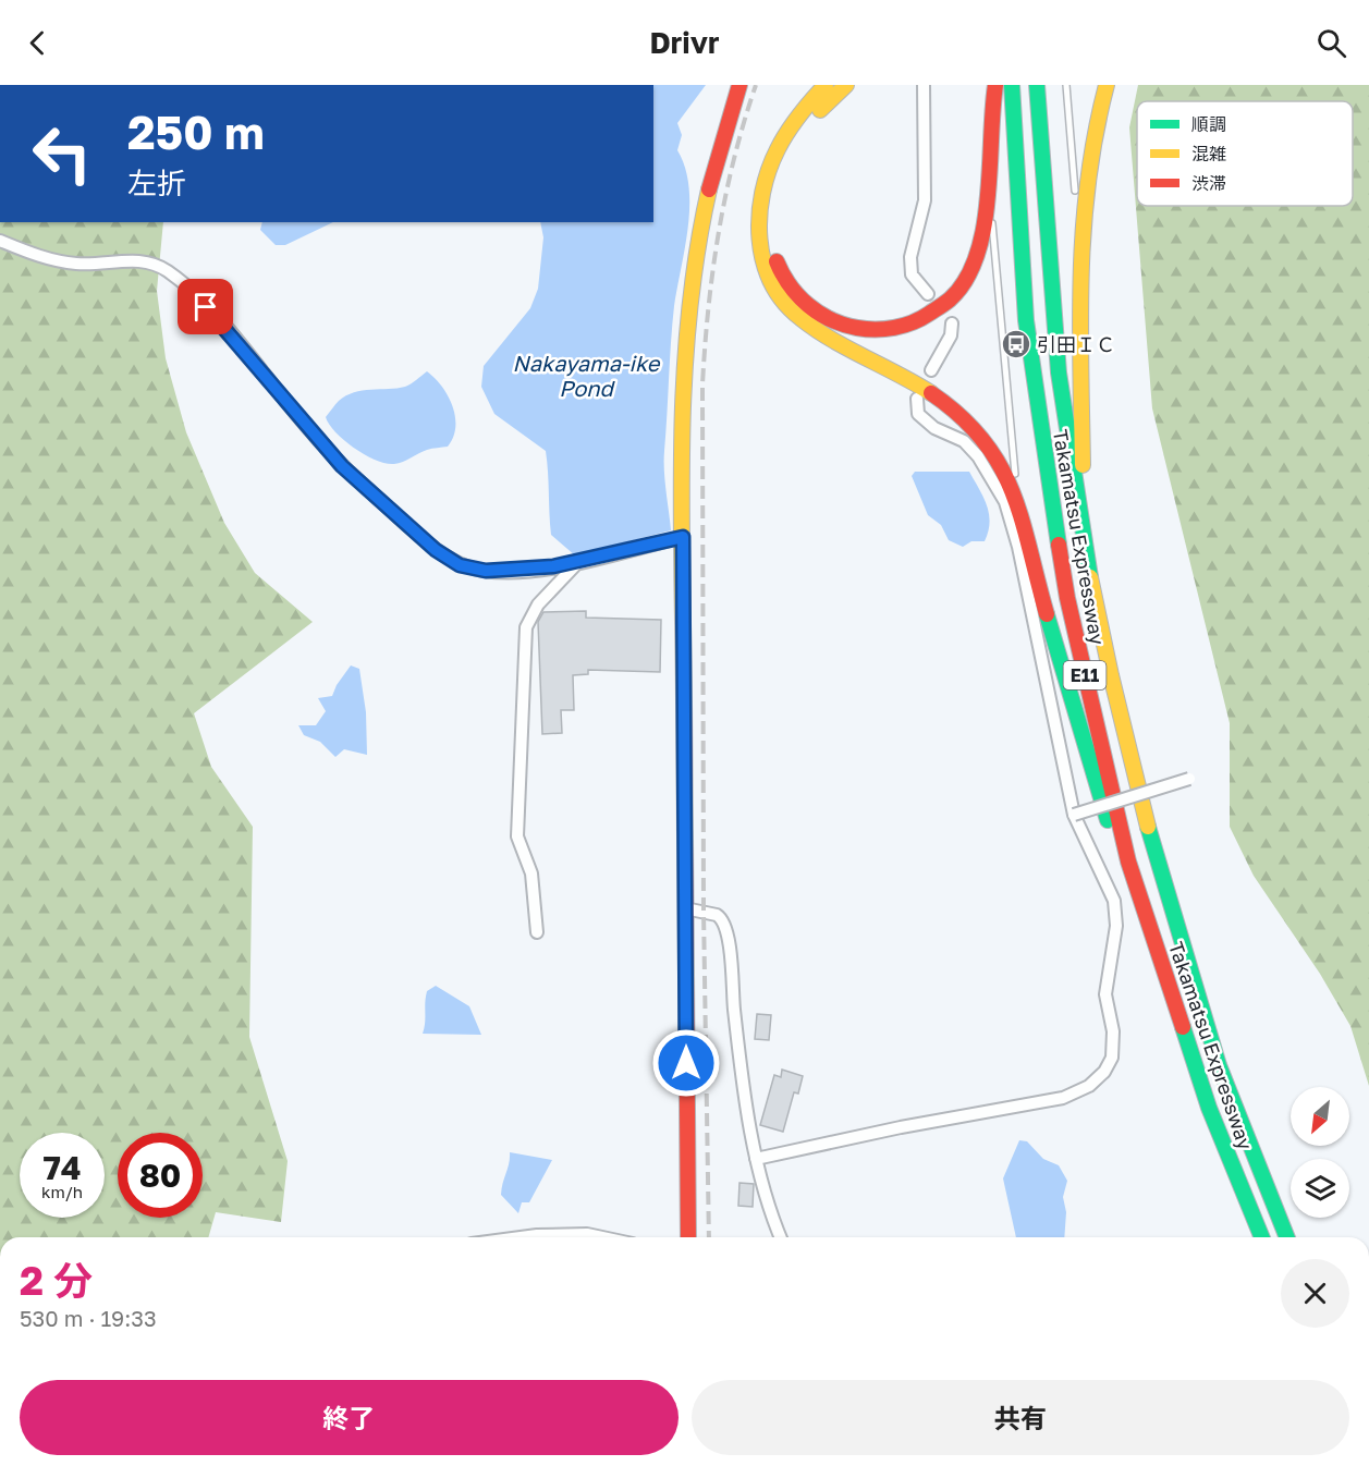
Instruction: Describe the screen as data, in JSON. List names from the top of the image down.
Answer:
{
  "streets": {
    "highway": ["Takamatsu Expressway", "E11"]
  },
  "water": ["Nakayama-ike Pond"],
  "places": {
    "bus stop": ["引田ＩＣ"]
  },
  "legend": ["順調", "混雑", "渋滞"],
  "north": "bottom left",
  "page": {
    "header": "Drivr",
    "turn": ["250 m", "左折"],
    "speed": "74 km/h",
    "limit": "80",
    "heading": ["2 分", "530 m · 19:33"],
    "buttons": ["終了", "共有"]
  }
}
